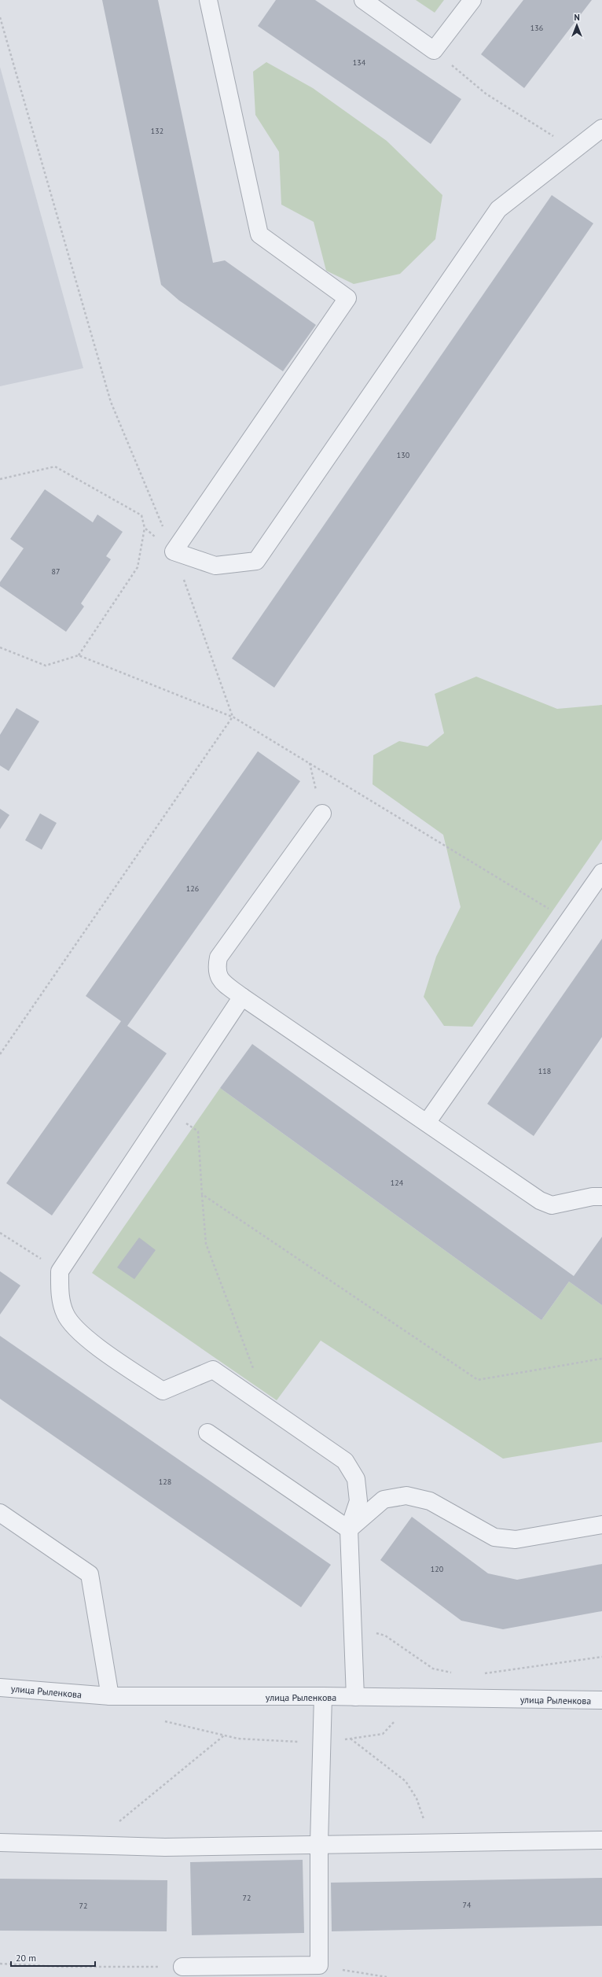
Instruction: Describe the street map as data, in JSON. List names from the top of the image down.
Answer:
{
  "streets": {
    "street": ["улица Рыленкова"]
  },
  "house_numbers": [
    "136",
    "134",
    "132",
    "130",
    "87",
    "126",
    "118",
    "124",
    "128",
    "120",
    "72",
    "74",
    "72"
  ],
  "scale_bar": "20 m",
  "north": "top"
}
